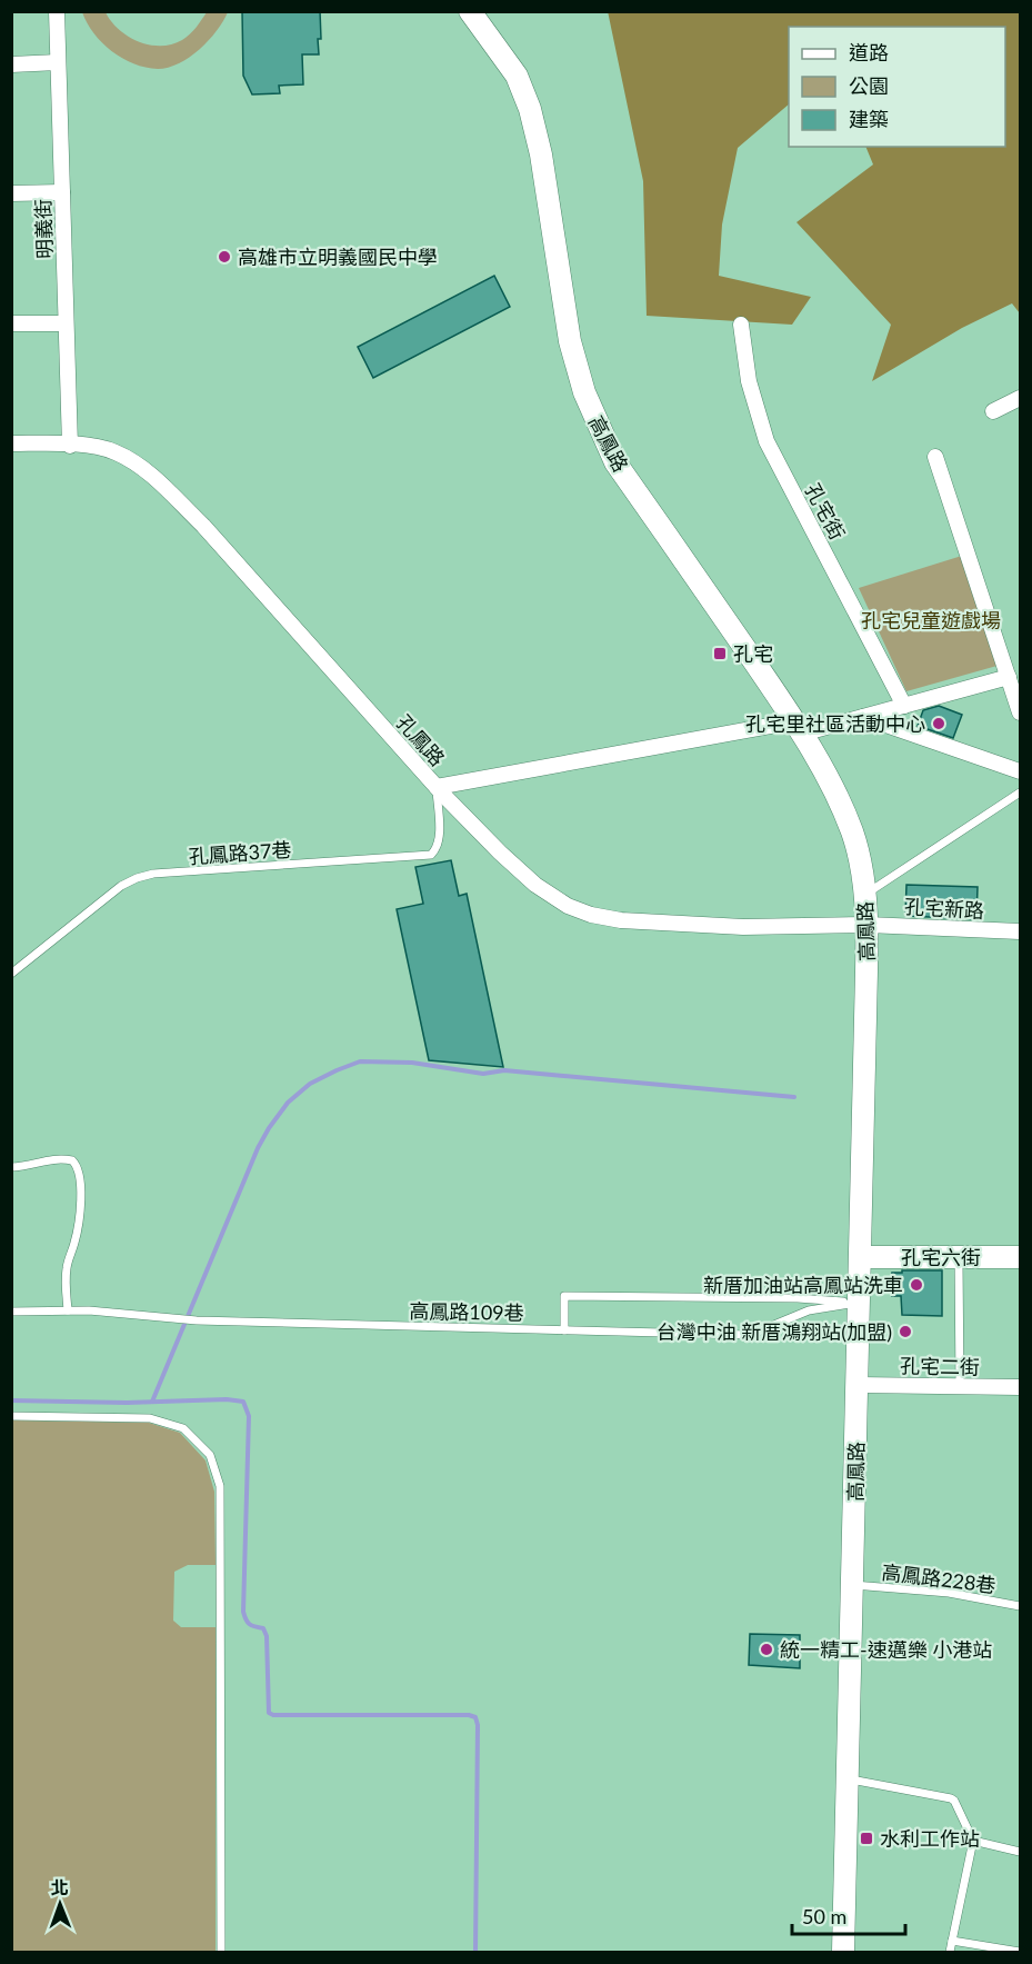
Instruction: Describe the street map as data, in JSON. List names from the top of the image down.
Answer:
{
  "streets": {
    "street": [
      "明義街",
      "高鳳路",
      "孔宅街",
      "孔鳳路",
      "孔宅新路",
      "孔宅六街",
      "孔宅二街"
    ],
    "lane": ["孔鳳路37巷", "高鳳路109巷", "高鳳路228巷"]
  },
  "crossings": [
    ["明義街", "孔鳳路"],
    ["高鳳路", "孔鳳路"],
    ["高鳳路", "孔宅新路"],
    ["高鳳路", "孔宅六街"],
    ["高鳳路", "高鳳路109巷"],
    ["高鳳路", "孔宅二街"],
    ["高鳳路", "高鳳路228巷"],
    ["孔鳳路", "孔鳳路37巷"],
    ["孔鳳路", "孔宅新路"]
  ],
  "parks": ["孔宅兒童遊戲場"],
  "places": {
    "other": [
      "高雄市立明義國民中學",
      "孔宅里社區活動中心",
      "新厝加油站高鳳站洗車",
      "台灣中油 新厝鴻翔站(加盟)",
      "統一精工-速邁樂 小港站"
    ],
    "transit": ["孔宅", "水利工作站"]
  },
  "legend": ["道路", "公園", "建築"],
  "scale_bar": "50 m",
  "north": "top"
}
